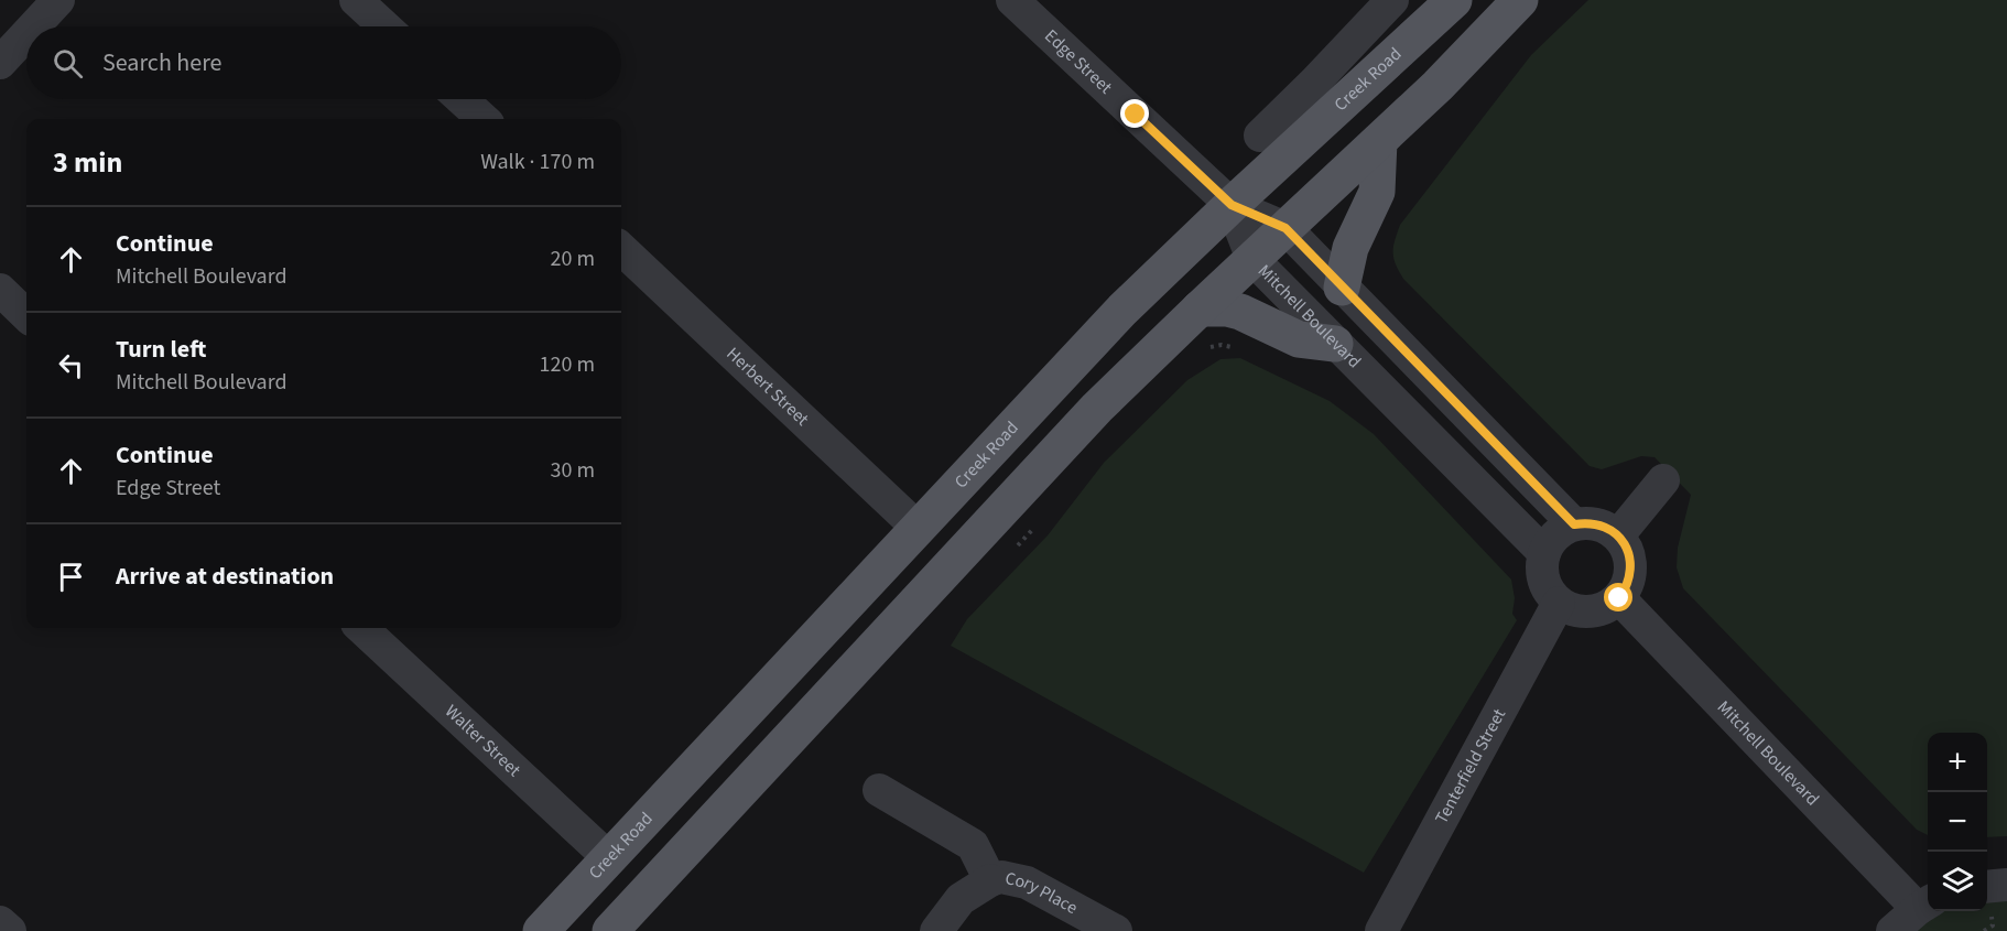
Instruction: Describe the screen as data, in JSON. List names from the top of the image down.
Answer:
{
  "streets": {
    "main road": ["Creek Road"],
    "street": [
      "Edge Street",
      "Mitchell Boulevard",
      "Herbert Street",
      "Walter Street",
      "Tenterfield Street",
      "Cory Place"
    ]
  },
  "crossings": [
    ["Edge Street", "Creek Road"],
    ["Edge Street", "Mitchell Boulevard"],
    ["Creek Road", "Mitchell Boulevard"],
    ["Creek Road", "Herbert Street"],
    ["Creek Road", "Walter Street"],
    ["Mitchell Boulevard", "Tenterfield Street"]
  ],
  "page": {
    "search": "Search here",
    "heading": ["3 min", "Walk · 170 m"],
    "list": [
      ["Continue", "Mitchell Boulevard", "20 m"],
      ["Turn left", "Mitchell Boulevard", "120 m"],
      ["Continue", "Edge Street", "30 m"],
      "Arrive at destination"
    ],
    "map_buttons": ["+", "−"]
  }
}
